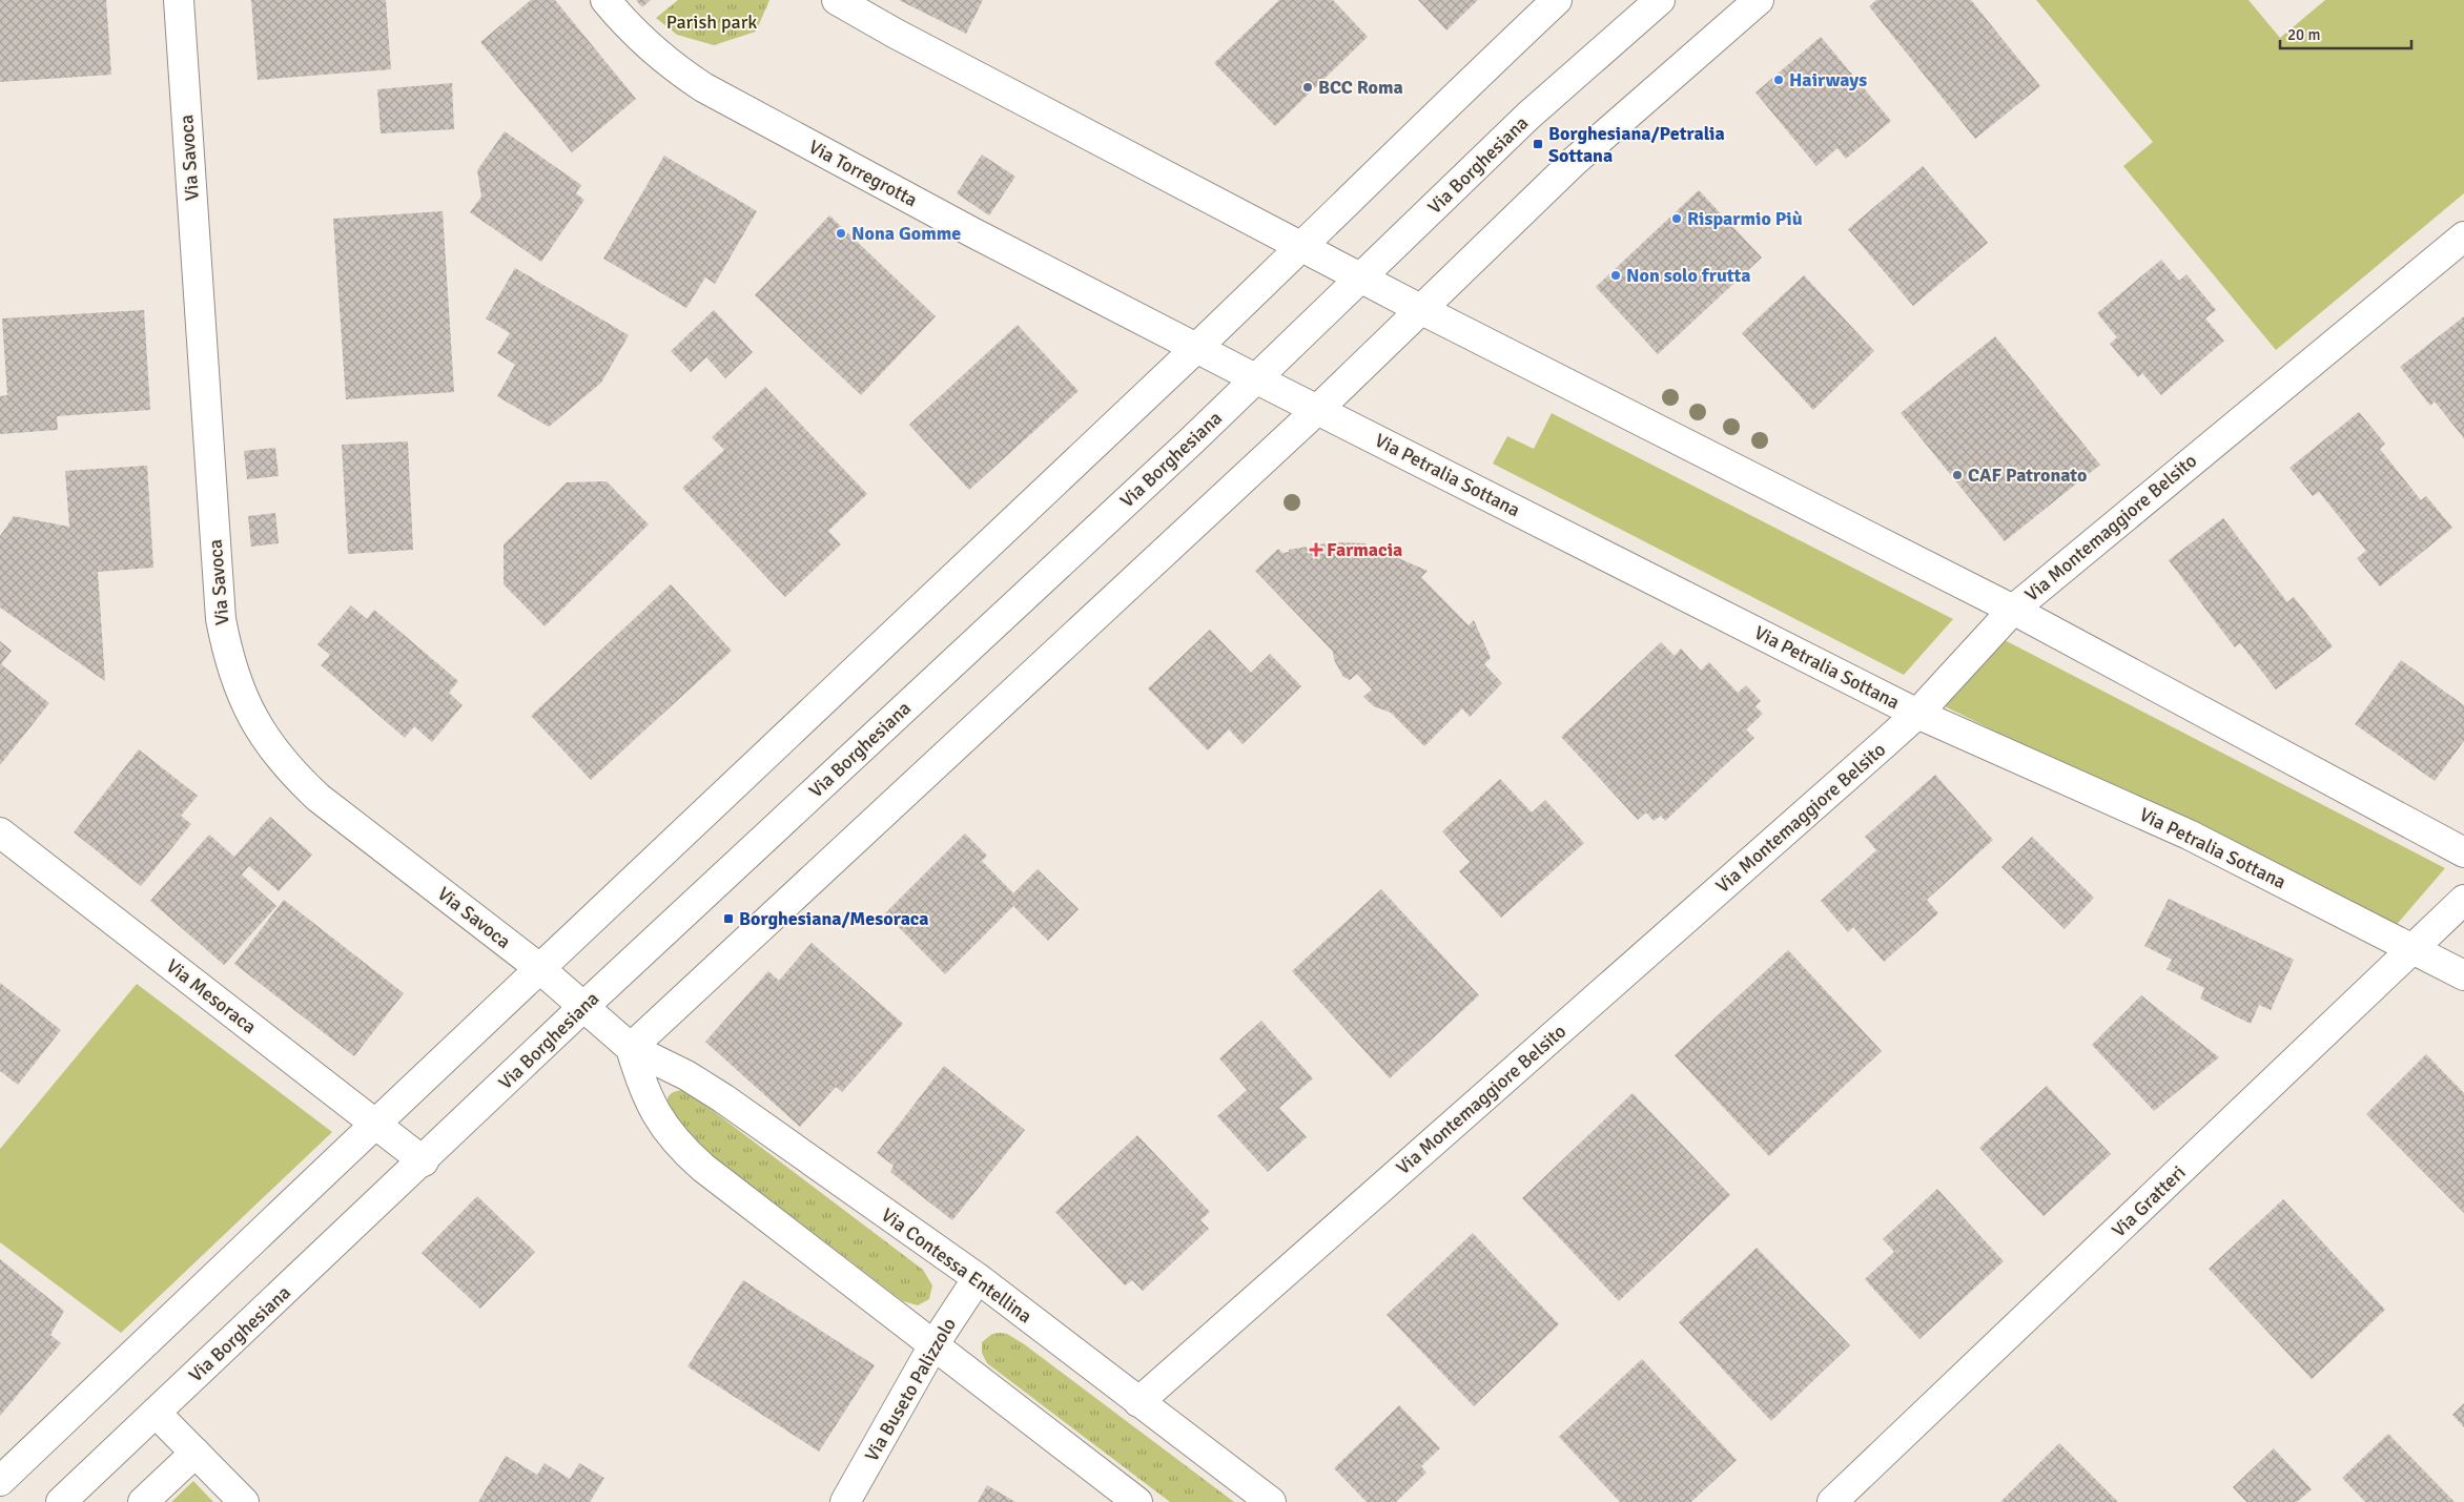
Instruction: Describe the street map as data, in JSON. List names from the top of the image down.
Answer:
{
  "streets": {
    "street": [
      "Via Savoca",
      "Via Borghesiana",
      "Via Torregrotta",
      "Via Petralia Sottana",
      "Via Montemaggiore Belsito",
      "Via Mesoraca",
      "Via Gratteri",
      "Via Contessa Entellina",
      "Via Buseto Palizzolo"
    ]
  },
  "crossings": [
    ["Via Savoca", "Via Borghesiana"],
    ["Via Savoca", "Via Contessa Entellina"],
    ["Via Borghesiana", "Via Petralia Sottana"],
    ["Via Borghesiana", "Via Mesoraca"],
    ["Via Borghesiana", "Via Contessa Entellina"],
    ["Via Torregrotta", "Via Petralia Sottana"],
    ["Via Petralia Sottana", "Via Montemaggiore Belsito"],
    ["Via Petralia Sottana", "Via Gratteri"],
    ["Via Montemaggiore Belsito", "Via Contessa Entellina"],
    ["Via Contessa Entellina", "Via Buseto Palizzolo"]
  ],
  "parks": ["Parish park"],
  "places": {
    "other": [
      "Hairways",
      "BCC Roma",
      "Risparmio Più",
      "Nona Gomme",
      "Non solo frutta",
      "CAF Patronato"
    ],
    "transit": ["Borghesiana/Petralia Sottana", "Borghesiana/Mesoraca"],
    "health": ["Farmacia"]
  },
  "scale_bar": "20 m"
}
